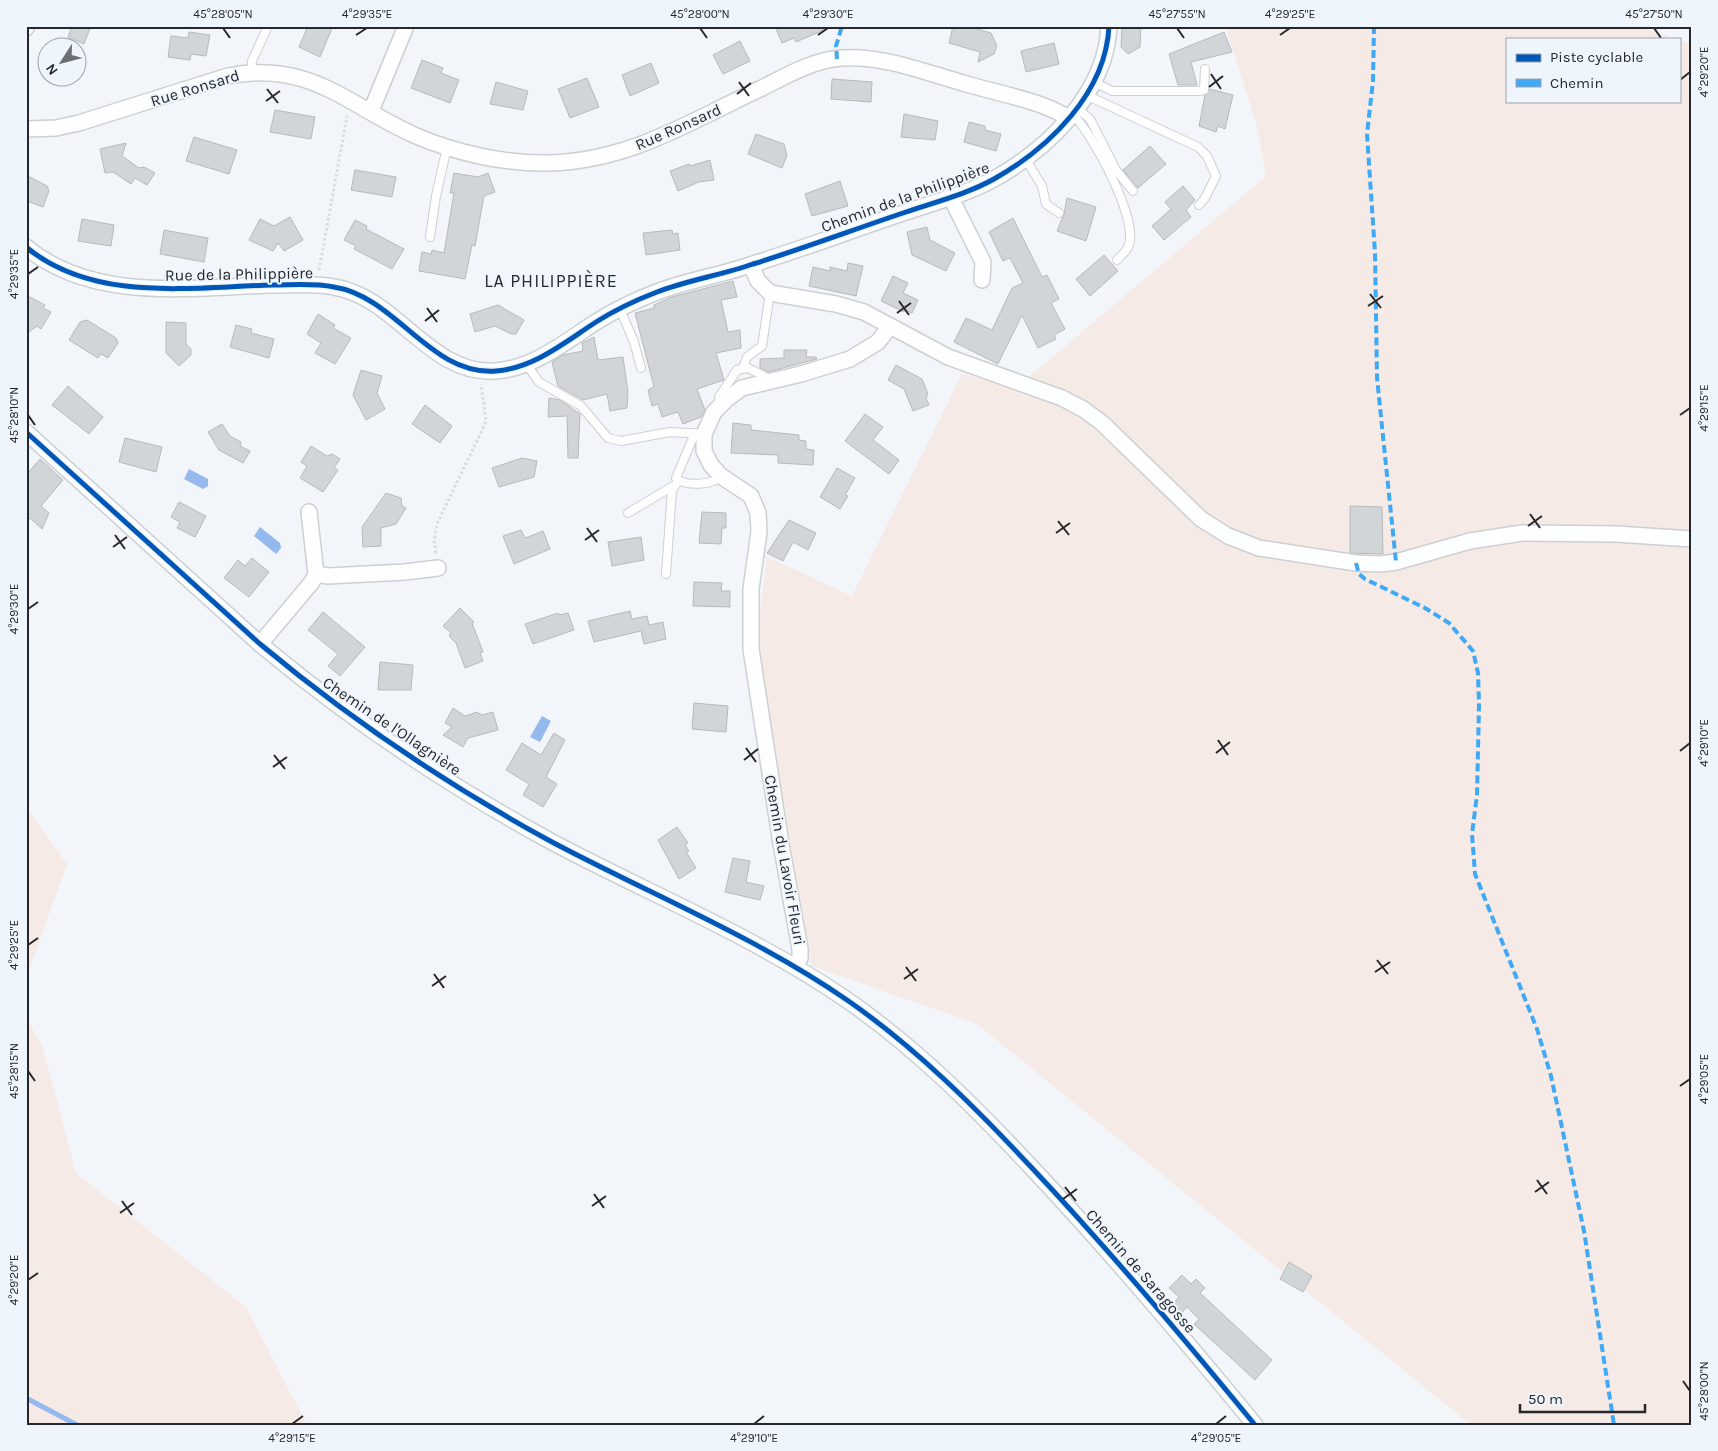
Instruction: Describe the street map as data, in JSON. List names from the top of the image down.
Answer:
{
  "streets": {
    "street": [
      "Rue Ronsard",
      "Chemin de la Philippière",
      "Rue de la Philippière",
      "Chemin de l'Ollagnière",
      "Chemin du Lavoir Fleuri",
      "Chemin de Saragosse"
    ]
  },
  "crossings": [
    ["Rue Ronsard", "Chemin de la Philippière"],
    ["Chemin de la Philippière", "Rue de la Philippière"],
    ["Chemin de l'Ollagnière", "Chemin du Lavoir Fleuri"],
    ["Chemin de l'Ollagnière", "Chemin de Saragosse"],
    ["Chemin du Lavoir Fleuri", "Chemin de Saragosse"]
  ],
  "districts": ["LA PHILIPPIÈRE"],
  "legend": ["Piste cyclable", "Chemin"],
  "scale_bar": "50 m",
  "north": "bottom left",
  "coordinates": [
    "45°28'05\"N",
    "4°29'35\"E",
    "45°28'00\"N",
    "4°29'30\"E",
    "45°27'55\"N",
    "4°29'25\"E",
    "45°27'50\"N",
    "4°29'20\"E",
    "4°29'15\"E",
    "45°28'10\"N",
    "4°29'10\"E",
    "45°28'15\"N",
    "4°29'05\"E"
  ]
}
